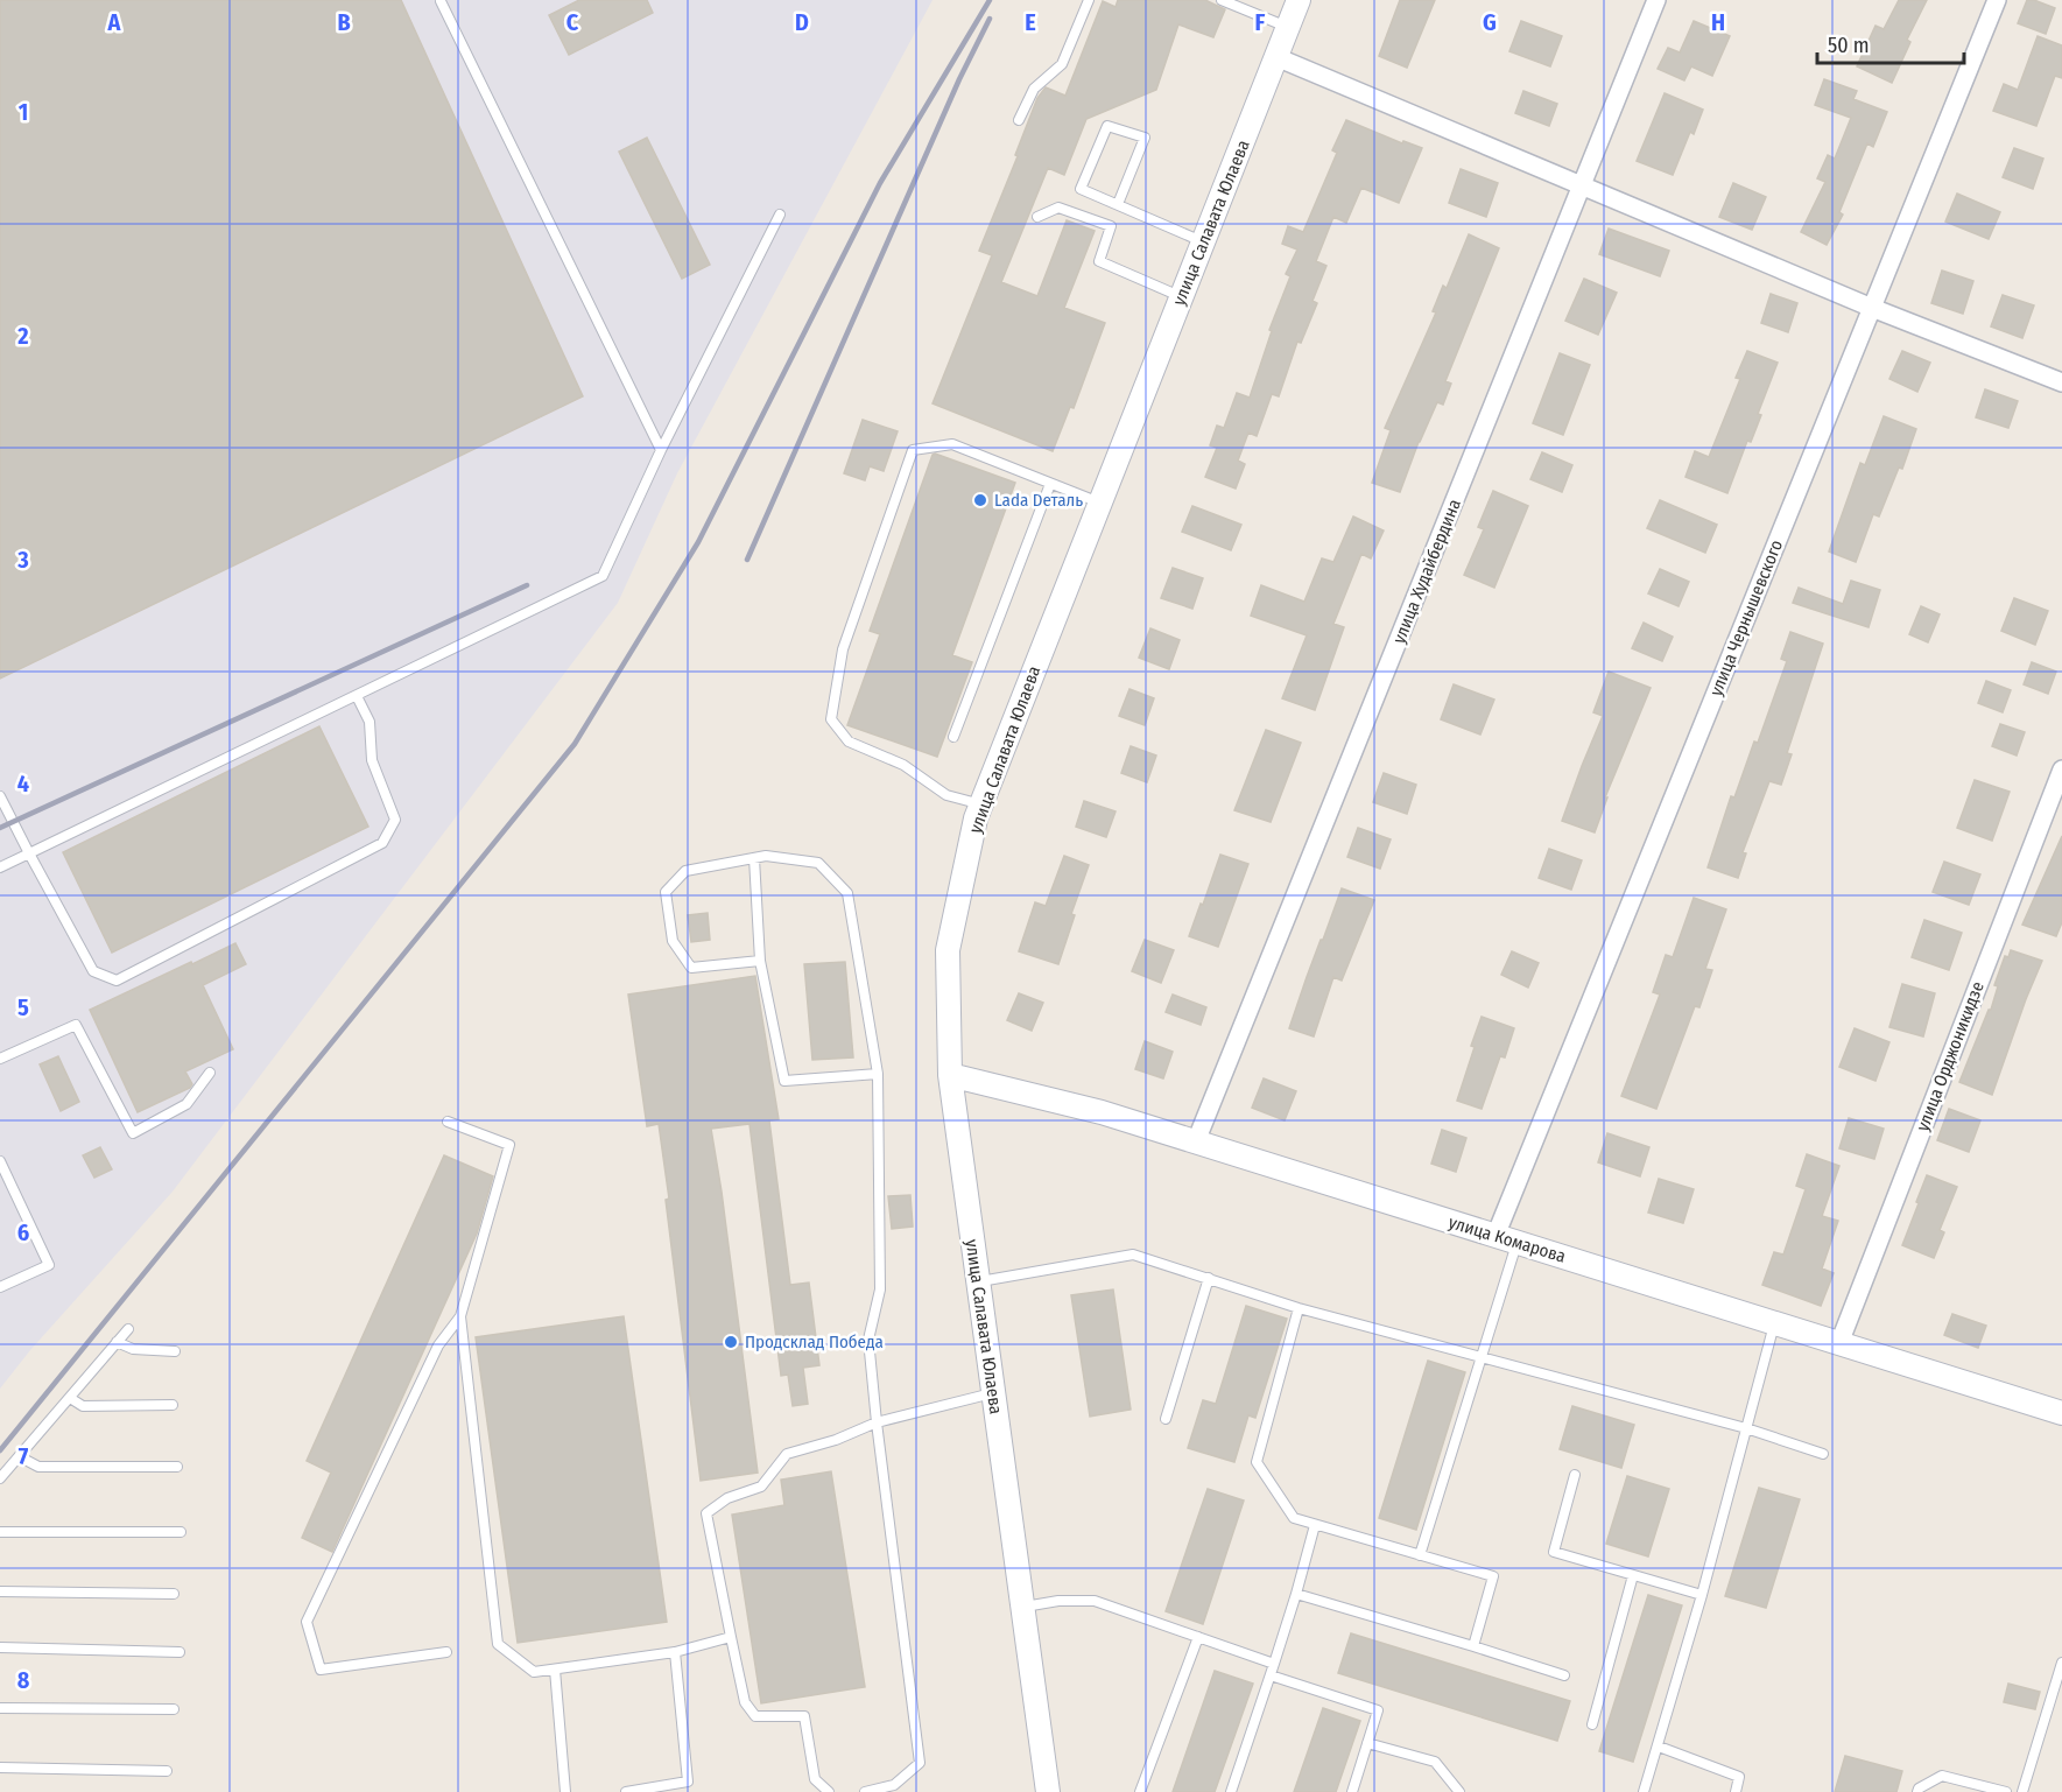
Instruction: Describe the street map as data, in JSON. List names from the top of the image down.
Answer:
{
  "streets": {
    "street": [
      "улица Салавата Юлаева",
      "улица Худайбердина",
      "улица Чернышевского",
      "улица Орджоникидзе",
      "улица Комарова"
    ]
  },
  "crossings": [
    ["улица Салавата Юлаева", "улица Комарова"],
    ["улица Худайбердина", "улица Комарова"],
    ["улица Чернышевского", "улица Комарова"],
    ["улица Орджоникидзе", "улица Комарова"]
  ],
  "places": ["Lada Dеталь", "Продсклад Победа"],
  "scale_bar": "50 m",
  "grid": {
    "columns": [
      "A",
      "B",
      "C",
      "D",
      "E",
      "F",
      "G",
      "H"
    ],
    "rows": [
      "1",
      "2",
      "3",
      "4",
      "5",
      "6",
      "7",
      "8"
    ]
  }
}
